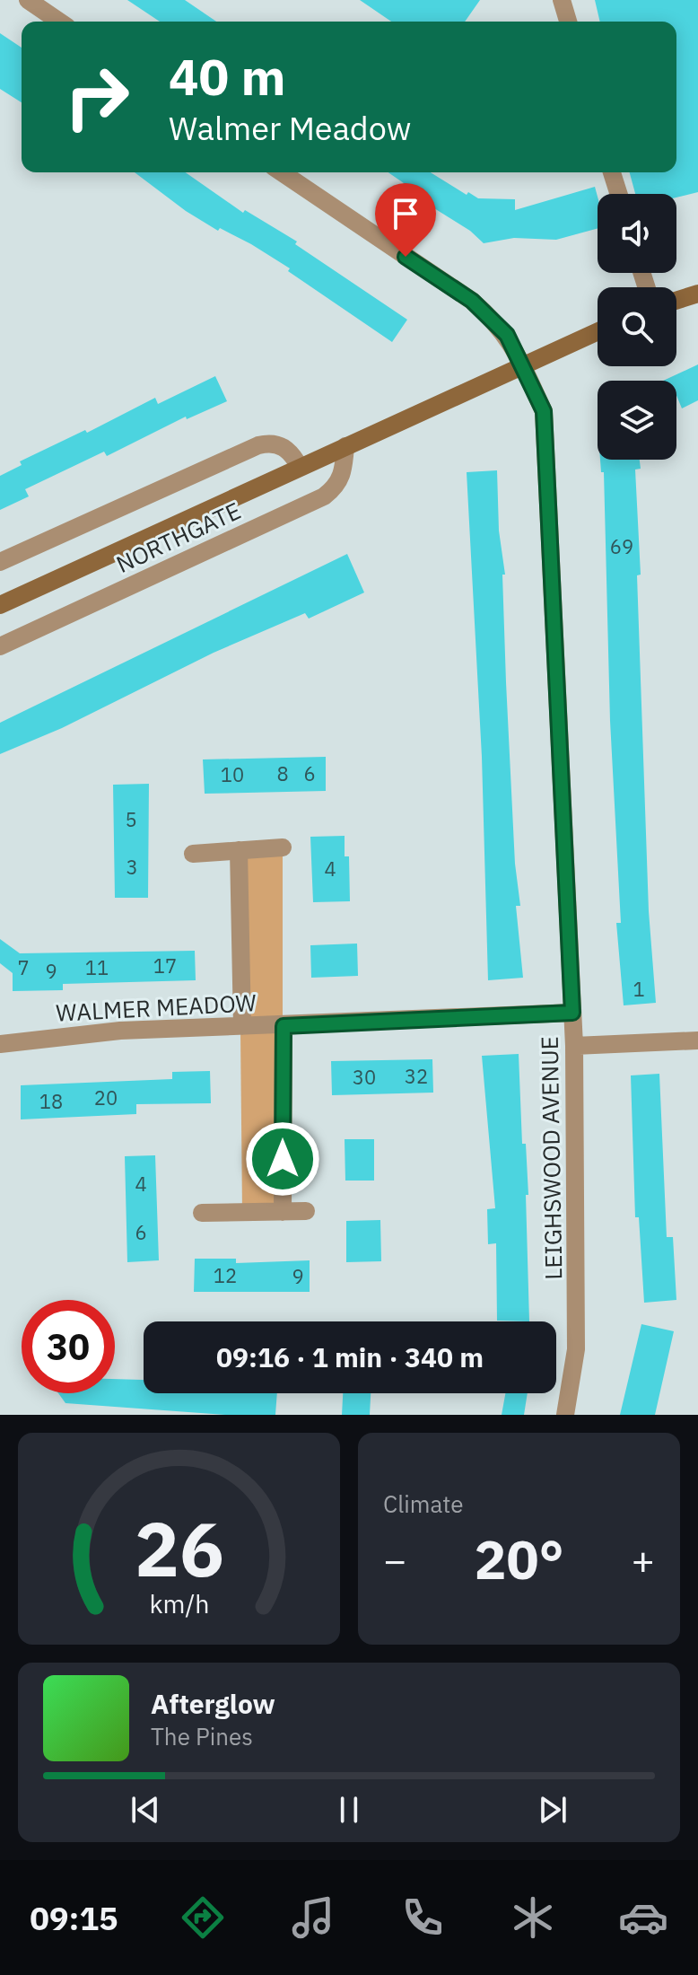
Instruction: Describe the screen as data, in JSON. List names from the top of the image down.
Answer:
{
  "streets": {
    "main road": ["NORTHGATE"],
    "street": ["WALMER MEADOW", "LEIGHSWOOD AVENUE"]
  },
  "crossings": [
    ["NORTHGATE", "LEIGHSWOOD AVENUE"],
    ["WALMER MEADOW", "LEIGHSWOOD AVENUE"]
  ],
  "house_numbers": [
    "69",
    "8",
    "6",
    "10",
    "5",
    "3",
    "4",
    "17",
    "7",
    "11",
    "9",
    "1",
    "32",
    "30",
    "20",
    "18",
    "4",
    "6",
    "12",
    "9"
  ],
  "page": {
    "turn": ["40 m", "Walmer Meadow"],
    "limit": "30",
    "trip": "09:16 · 1 min · 340 m",
    "tile": "Climate",
    "heat": ["−", "20°", "+"],
    "song": ["Afterglow", "The Pines"],
    "tabs": "09:15",
    "gauge": ["26", "km/h"]
  }
}
